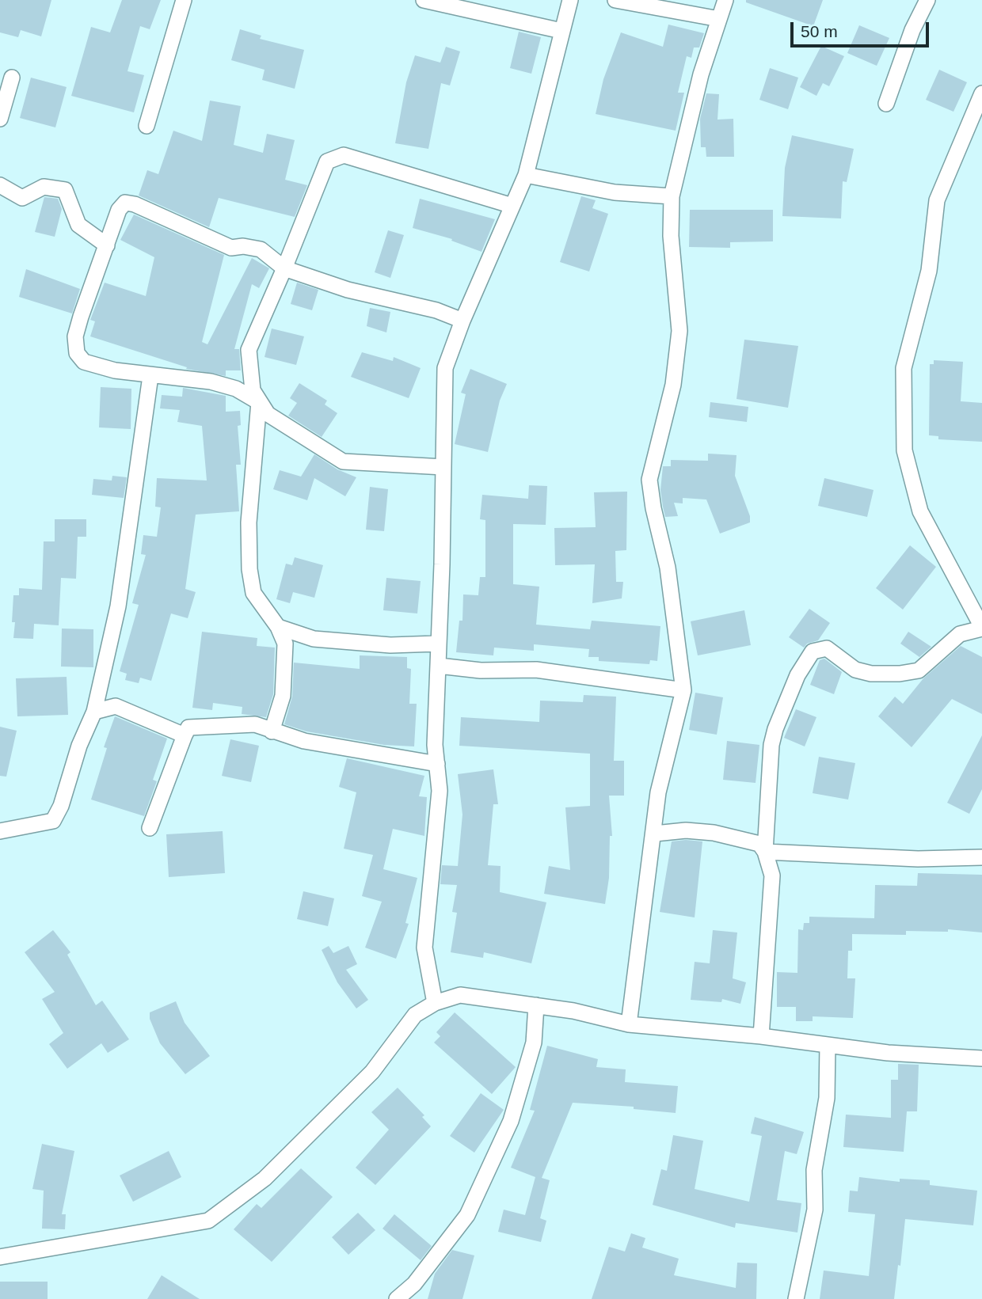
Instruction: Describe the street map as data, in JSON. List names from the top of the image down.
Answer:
{
  "scale_bar": "50 m"
}
